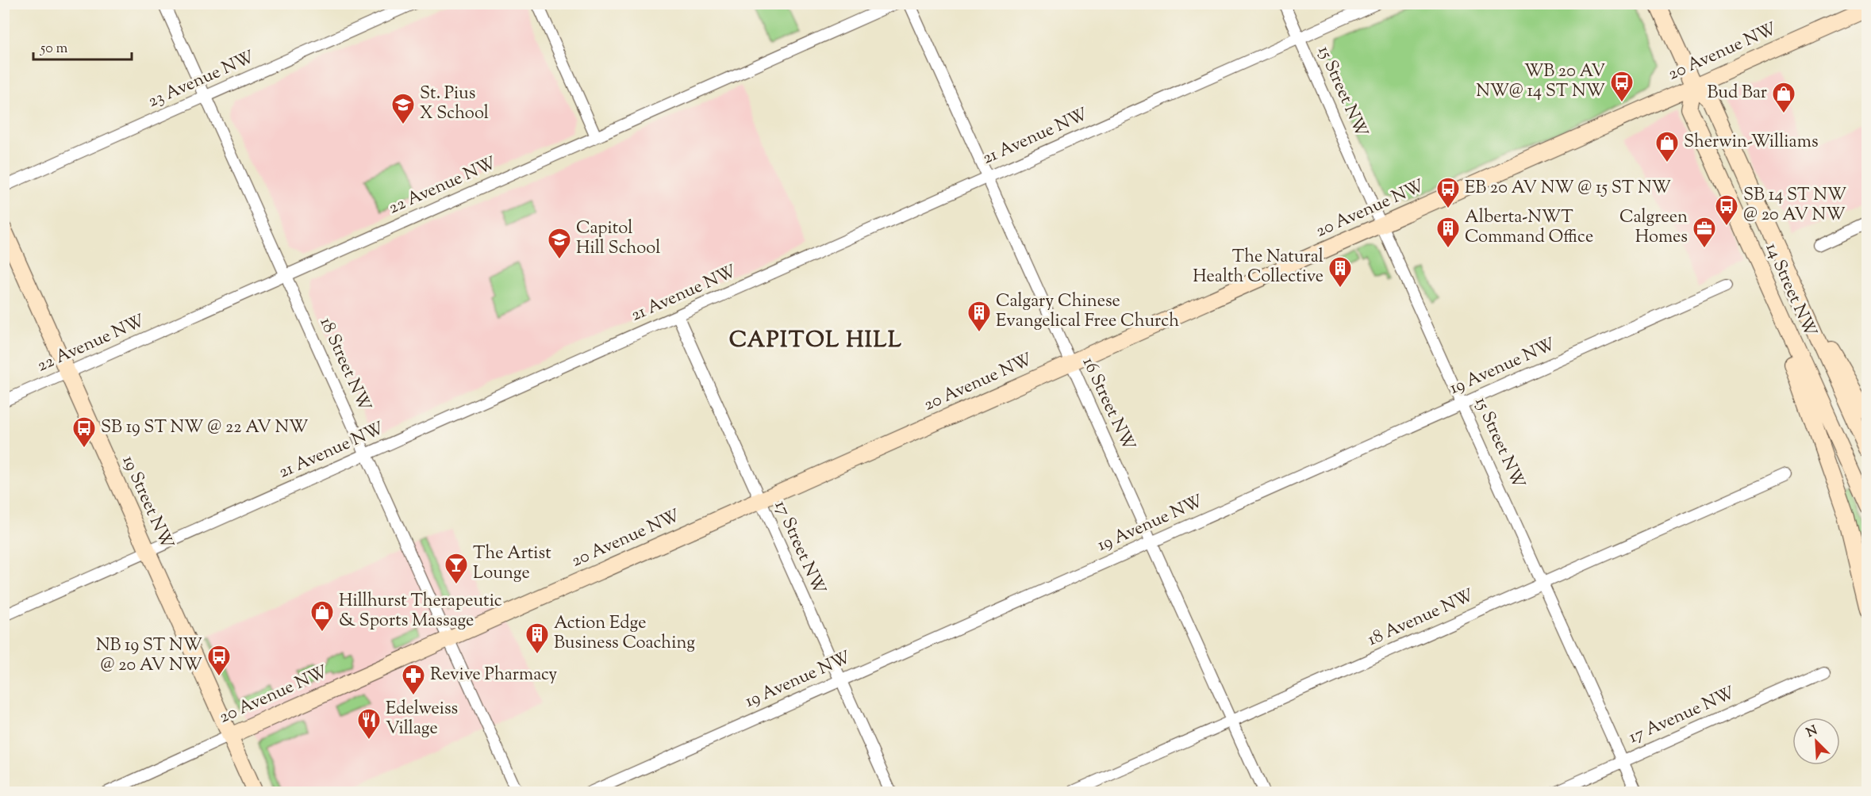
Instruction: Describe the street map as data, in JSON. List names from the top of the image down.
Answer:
{
  "streets": {
    "street": [
      "20 Avenue NW",
      "23 Avenue NW",
      "15 Street NW",
      "21 Avenue NW",
      "22 Avenue NW",
      "14 Street NW",
      "18 Street NW",
      "19 Avenue NW",
      "16 Street NW",
      "19 Street NW",
      "17 Street NW",
      "18 Avenue NW",
      "17 Avenue NW"
    ]
  },
  "crossings": [
    ["20 Avenue NW", "15 Street NW"],
    ["20 Avenue NW", "14 Street NW"],
    ["20 Avenue NW", "18 Street NW"],
    ["20 Avenue NW", "16 Street NW"],
    ["20 Avenue NW", "19 Street NW"],
    ["20 Avenue NW", "17 Street NW"],
    ["23 Avenue NW", "18 Street NW"],
    ["15 Street NW", "21 Avenue NW"],
    ["15 Street NW", "19 Avenue NW"],
    ["15 Street NW", "18 Avenue NW"],
    ["15 Street NW", "17 Avenue NW"],
    ["21 Avenue NW", "18 Street NW"],
    ["21 Avenue NW", "16 Street NW"],
    ["21 Avenue NW", "19 Street NW"],
    ["21 Avenue NW", "17 Street NW"],
    ["22 Avenue NW", "18 Street NW"],
    ["22 Avenue NW", "19 Street NW"],
    ["19 Avenue NW", "16 Street NW"],
    ["19 Avenue NW", "17 Street NW"],
    ["16 Street NW", "18 Avenue NW"]
  ],
  "districts": ["CAPITOL HILL"],
  "places": {
    "bus stop": [
      "WB 20 AV NW@ 14 ST NW",
      "EB 20 AV NW @ 15 ST NW",
      "SB 14 ST NW @ 20 AV NW",
      "SB 19 ST NW @ 22 AV NW",
      "NB 19 ST NW @ 20 AV NW"
    ],
    "shop": ["Bud Bar", "Sherwin-Williams", "Hillhurst Therapeutic & Sports Massage"],
    "school or university": ["St. Pius X School", "Capitol Hill School"],
    "building": [
      "Alberta-NWT Command Office",
      "The Natural Health Collective",
      "Calgary Chinese Evangelical Free Church",
      "Action Edge Business Coaching"
    ],
    "office": ["Calgreen Homes"],
    "bar": ["The Artist Lounge"],
    "pharmacy": ["Revive Pharmacy"],
    "restaurant": ["Edelweiss Village"]
  },
  "scale_bar": "50 m",
  "north": "top left"
}
